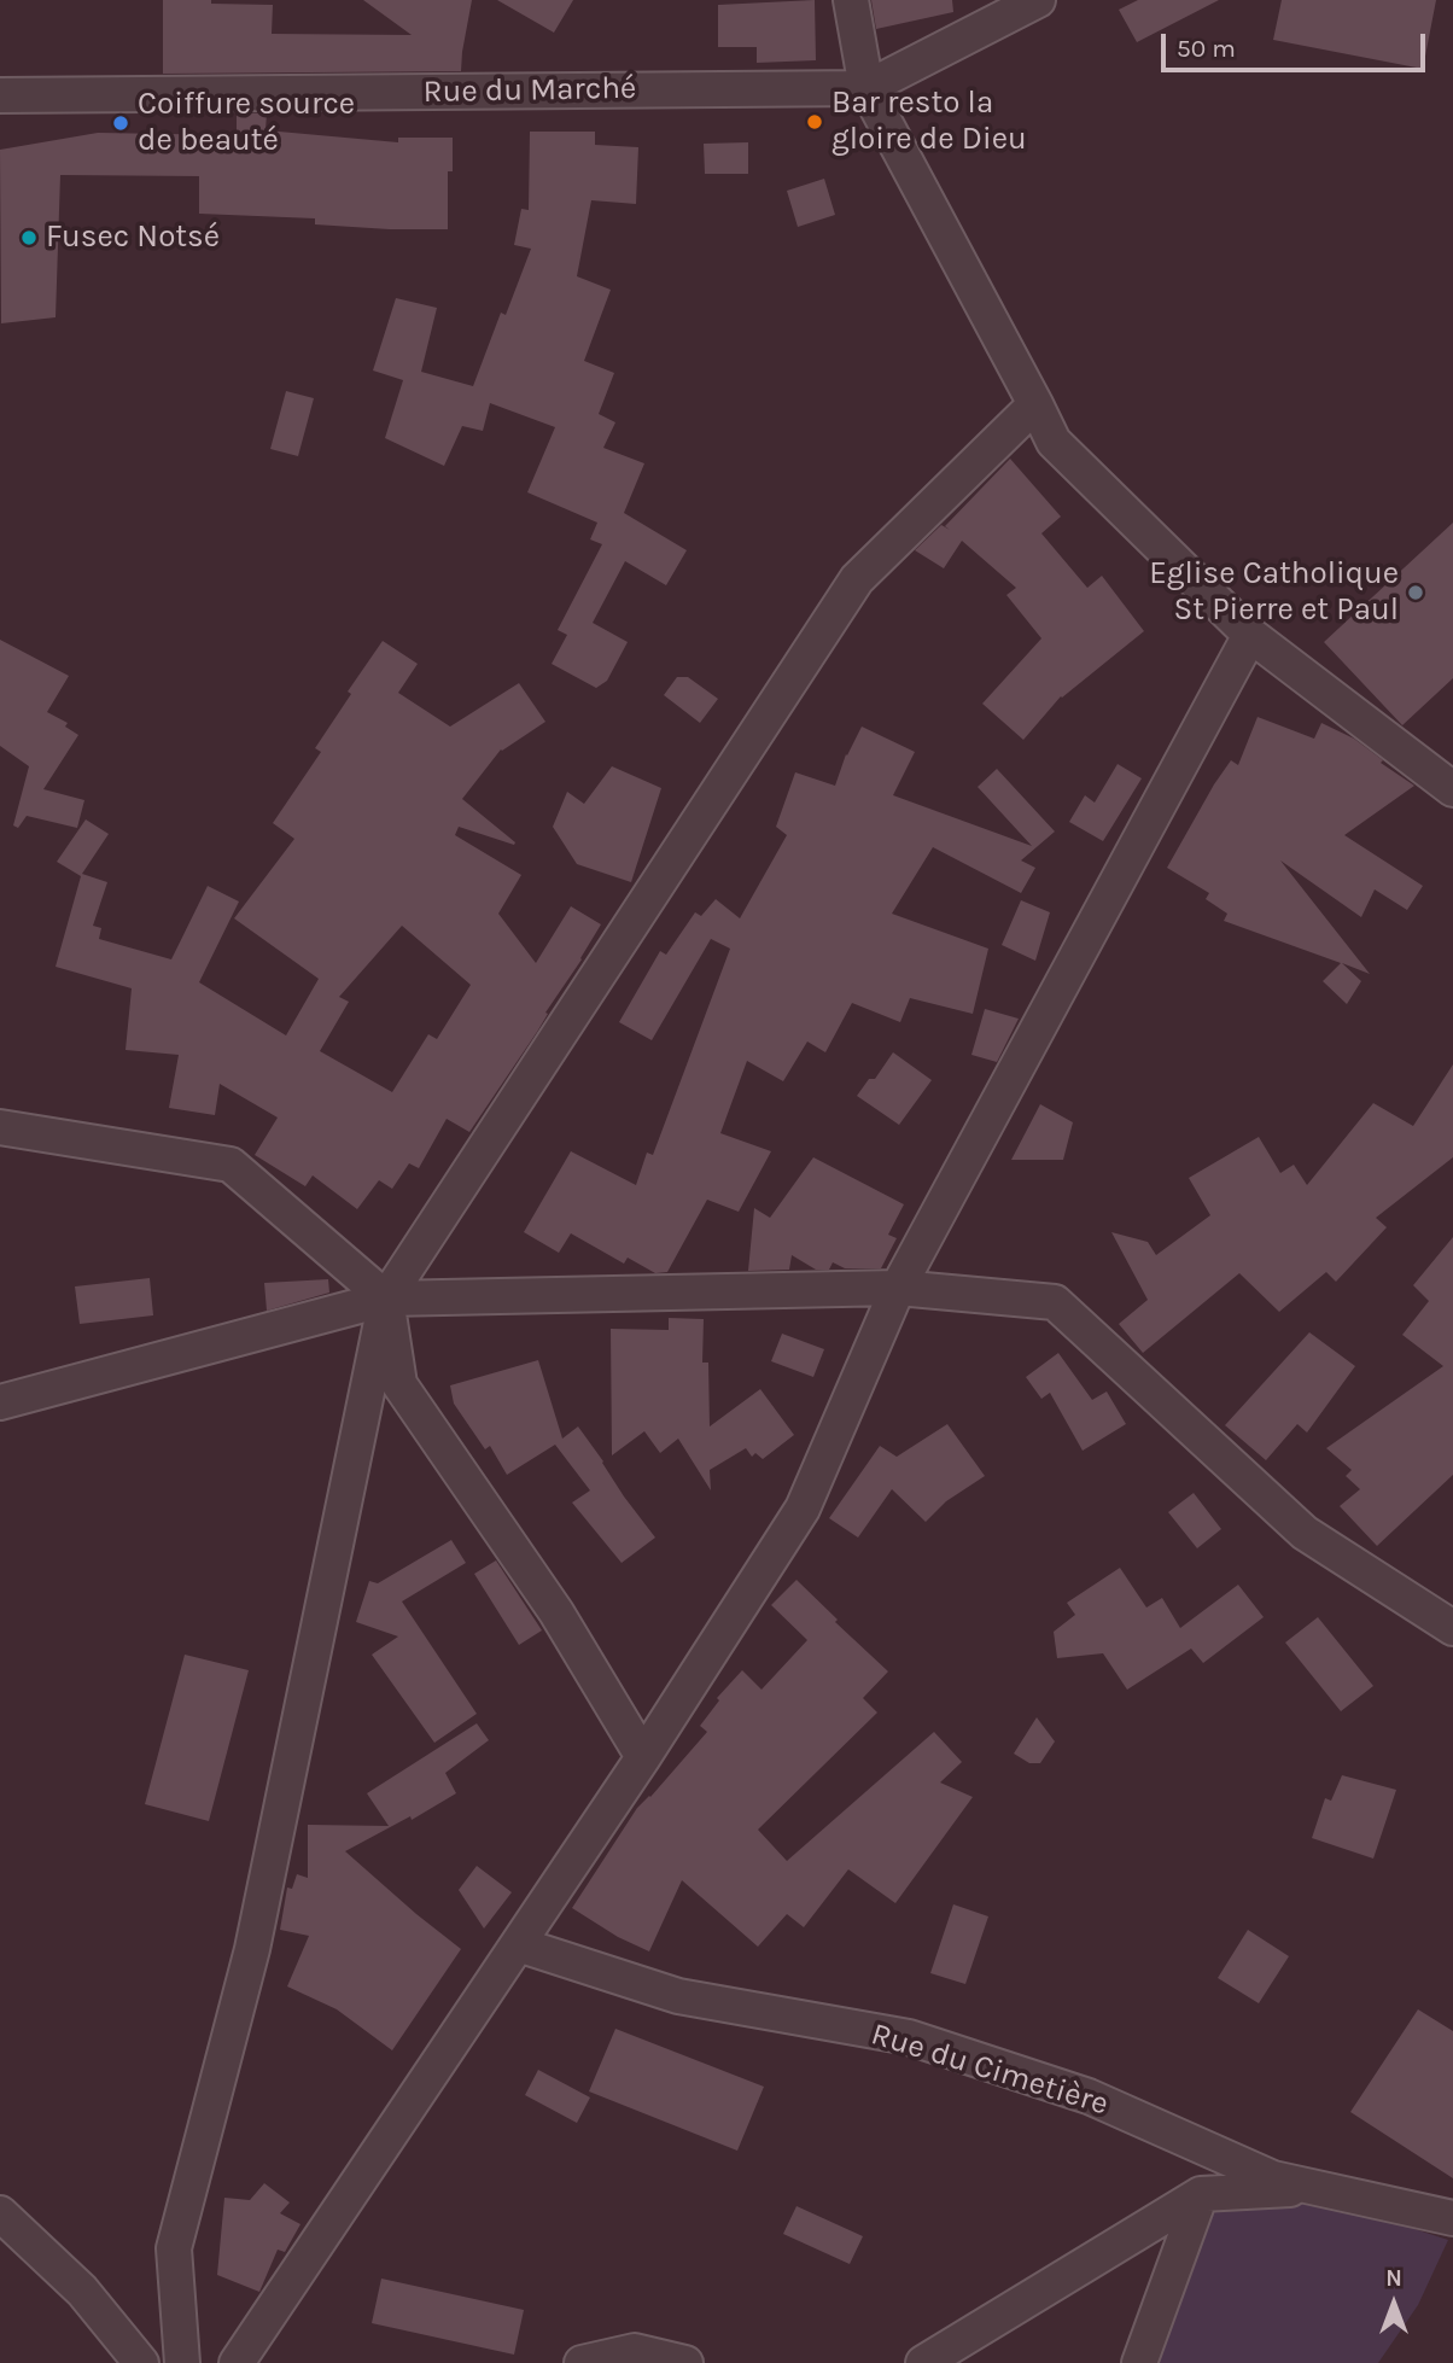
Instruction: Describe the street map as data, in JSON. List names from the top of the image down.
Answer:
{
  "streets": {
    "street": ["Rue du Marché", "Rue du Cimetière"]
  },
  "places": [
    "Bar resto la gloire de Dieu",
    "Coiffure source de beauté",
    "Fusec Notsé",
    "Eglise Catholique St Pierre et Paul"
  ],
  "scale_bar": "50 m",
  "north": "top"
}
